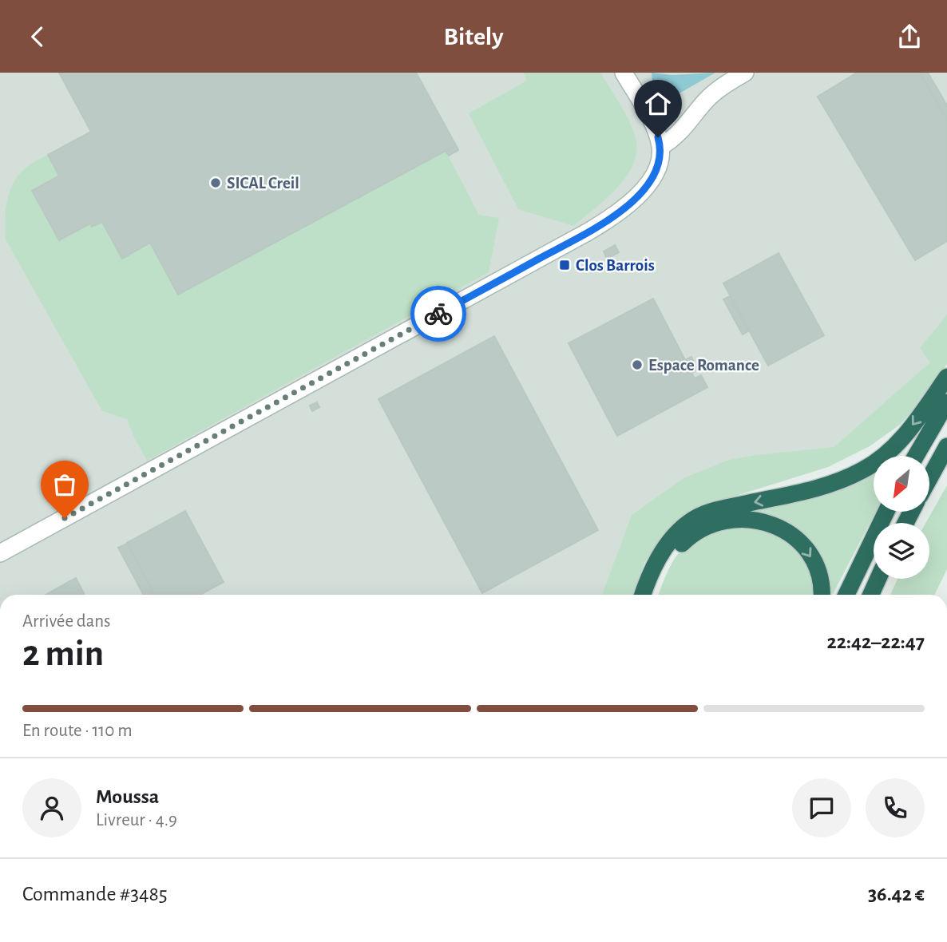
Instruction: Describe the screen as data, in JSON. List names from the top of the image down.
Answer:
{
  "places": {
    "other": ["SICAL Creil", "Espace Romance"],
    "transit": ["Clos Barrois"]
  },
  "north": "bottom left",
  "page": {
    "header": "Bitely",
    "heading": ["2 min", "Arrivée dans", "22:42–22:47"],
    "panel": [
      "Moussa",
      "Livreur · 4.9",
      "Commande #3485",
      "36.42 €"
    ],
    "bar": "En route · 110 m"
  }
}
